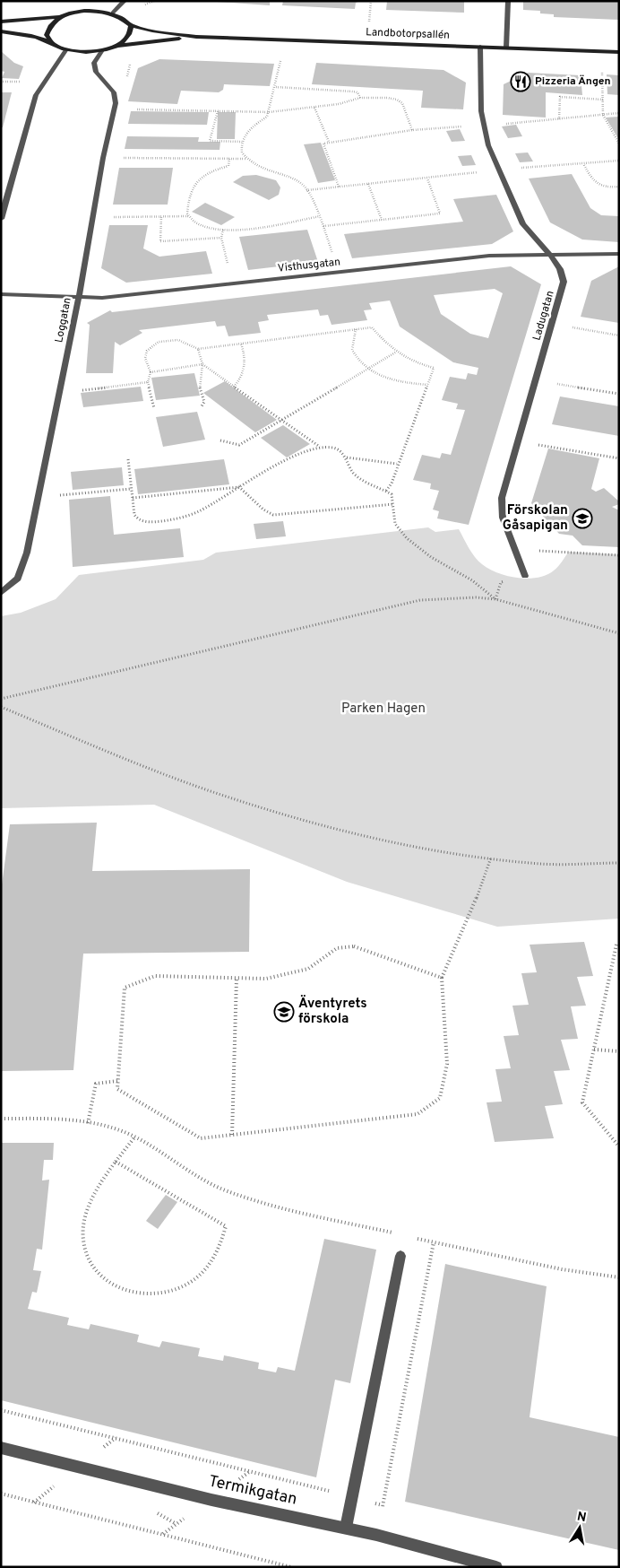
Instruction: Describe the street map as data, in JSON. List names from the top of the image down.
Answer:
{
  "streets": {
    "street": [
      "Landbotorpsallén",
      "Visthusgatan",
      "Ladugatan",
      "Loggatan",
      "Termikgatan"
    ]
  },
  "crossings": [
    ["Landbotorpsallén", "Ladugatan"],
    ["Visthusgatan", "Ladugatan"],
    ["Visthusgatan", "Loggatan"]
  ],
  "parks": ["Parken Hagen"],
  "places": {
    "restaurant": ["Pizzeria Ängen"],
    "school or university": ["Förskolan Gåsapigan", "Äventyrets förskola"]
  },
  "north": "top"
}
